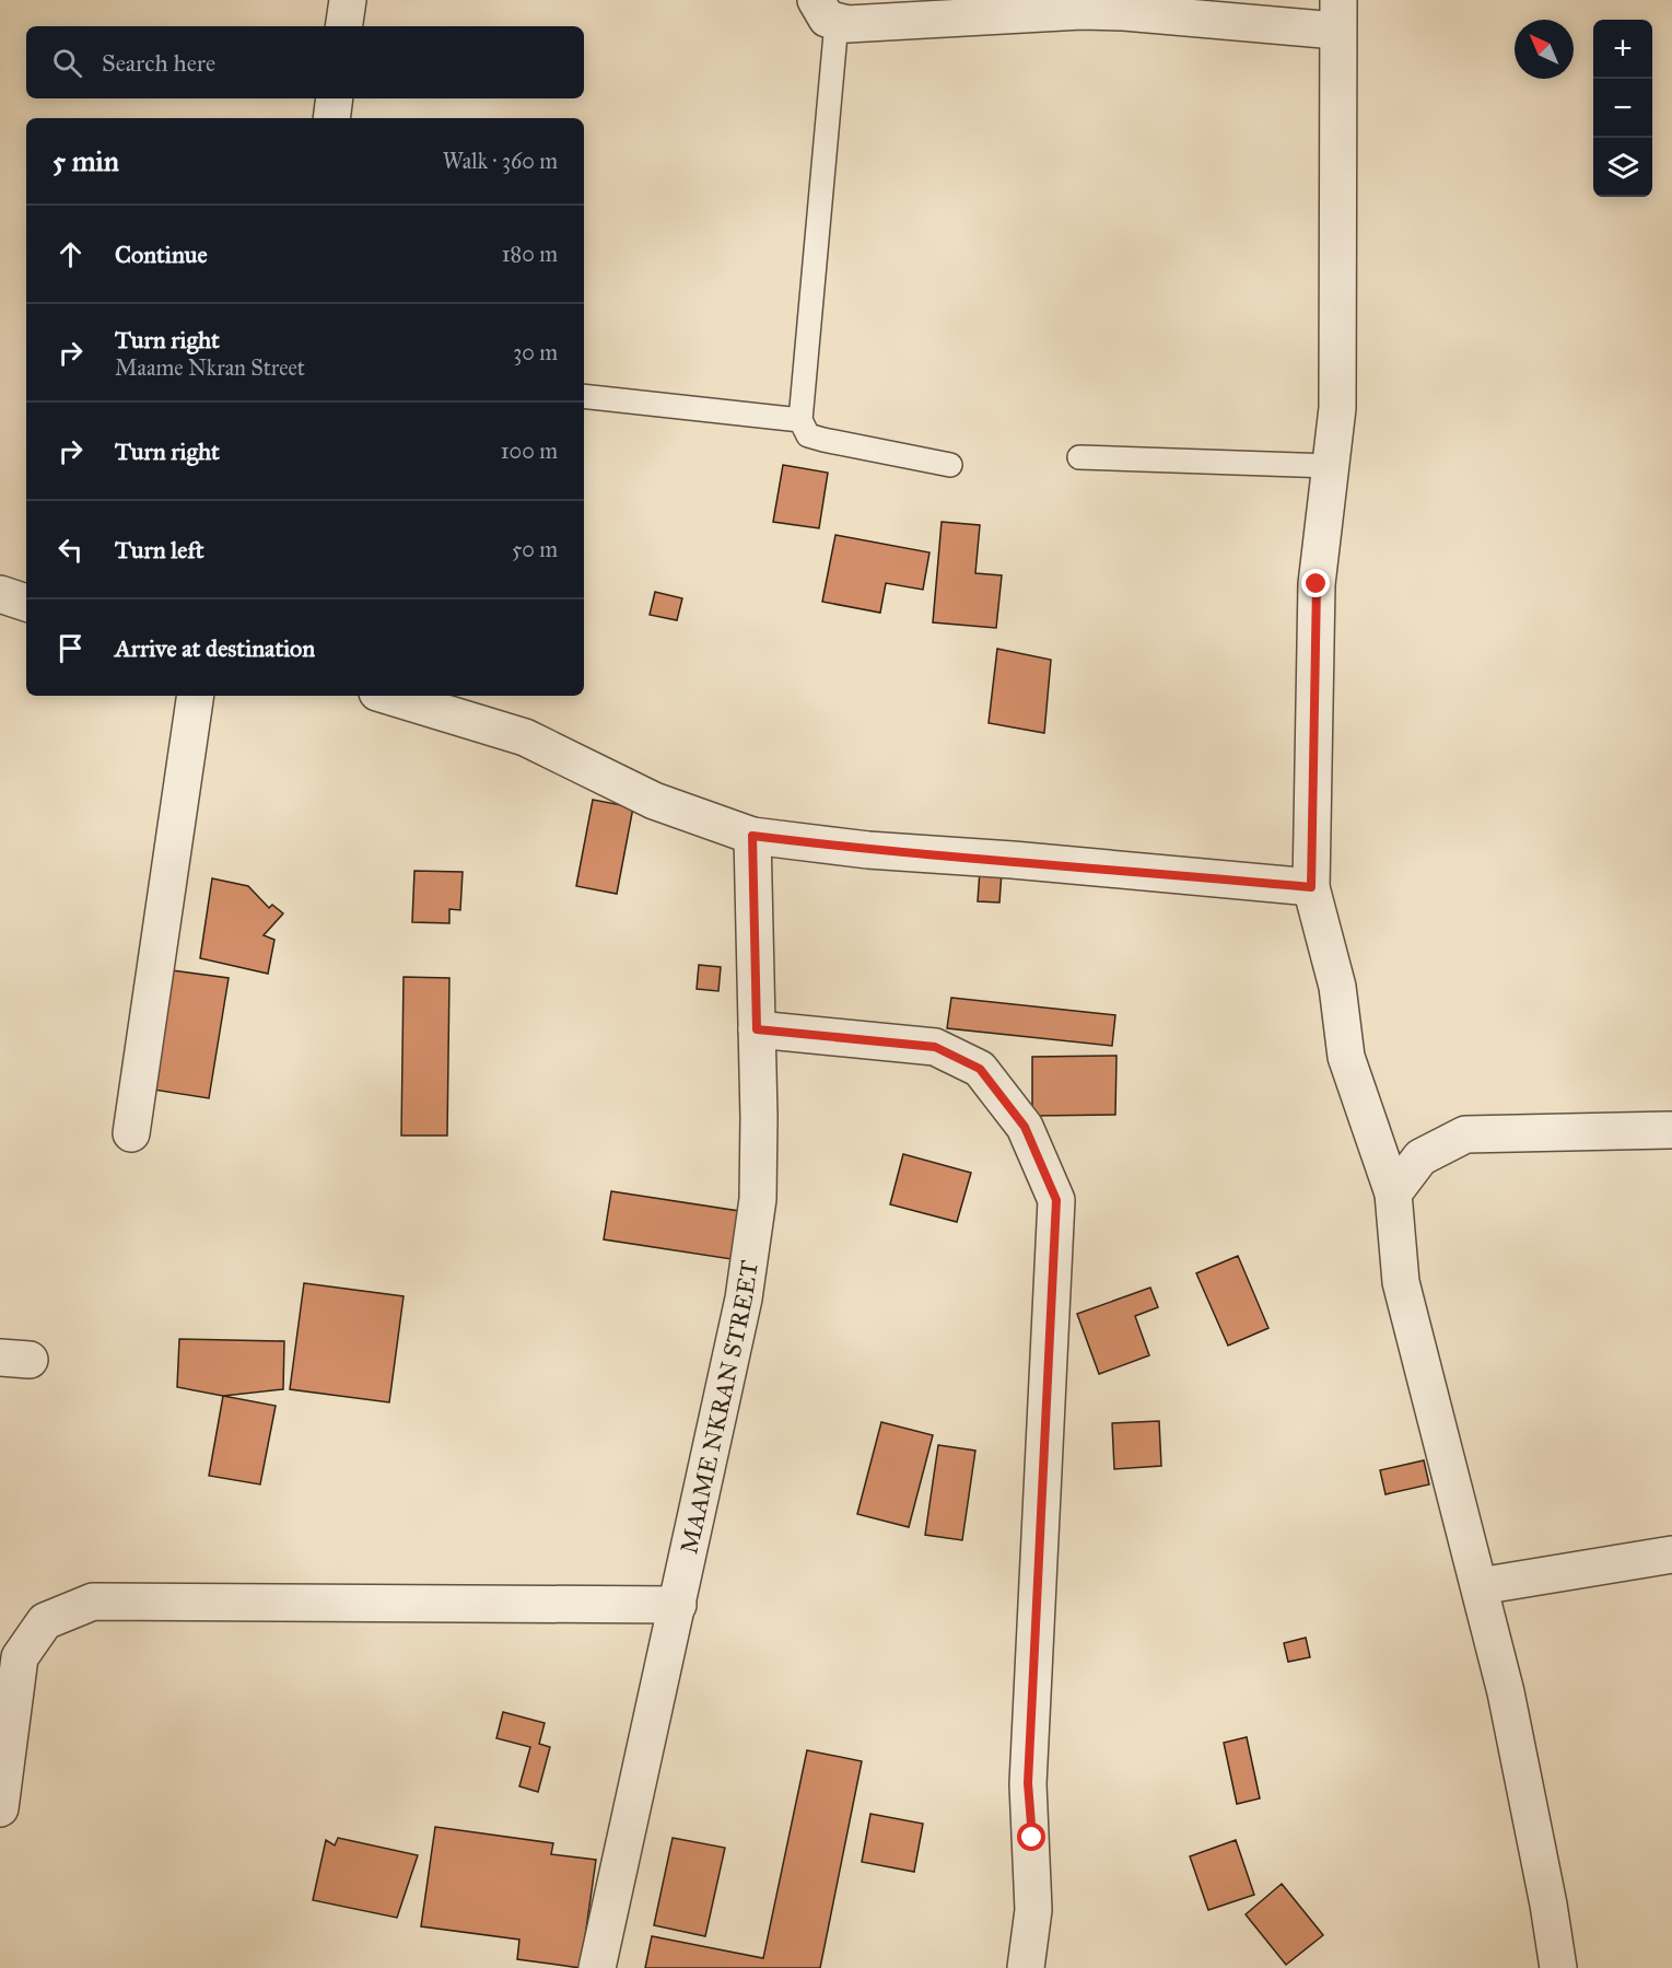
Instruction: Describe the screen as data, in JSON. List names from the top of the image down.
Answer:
{
  "streets": {
    "street": ["MAAME NKRAN STREET"]
  },
  "north": "top left",
  "page": {
    "map_buttons": ["+", "−"],
    "search": "Search here",
    "heading": ["5 min", "Walk · 360 m"],
    "list": [
      ["Continue", "180 m"],
      ["Turn right", "Maame Nkran Street", "30 m"],
      ["Turn right", "100 m"],
      ["Turn left", "50 m"],
      "Arrive at destination"
    ]
  }
}
